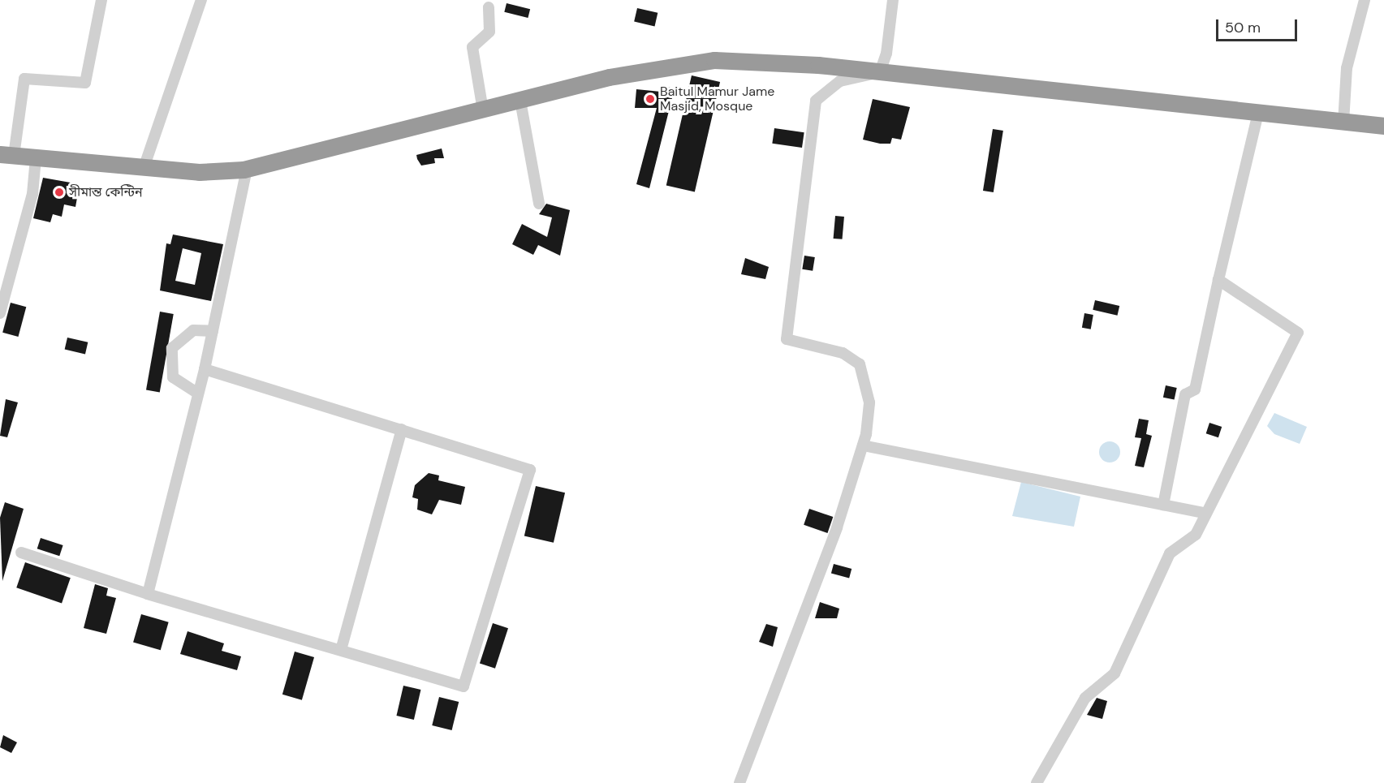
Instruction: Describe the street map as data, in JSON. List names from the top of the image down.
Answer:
{
  "places": ["Baitul Mamur Jame Masjid, Mosque", "সীমান্ত কেন্টিন"],
  "scale_bar": "50 m"
}
